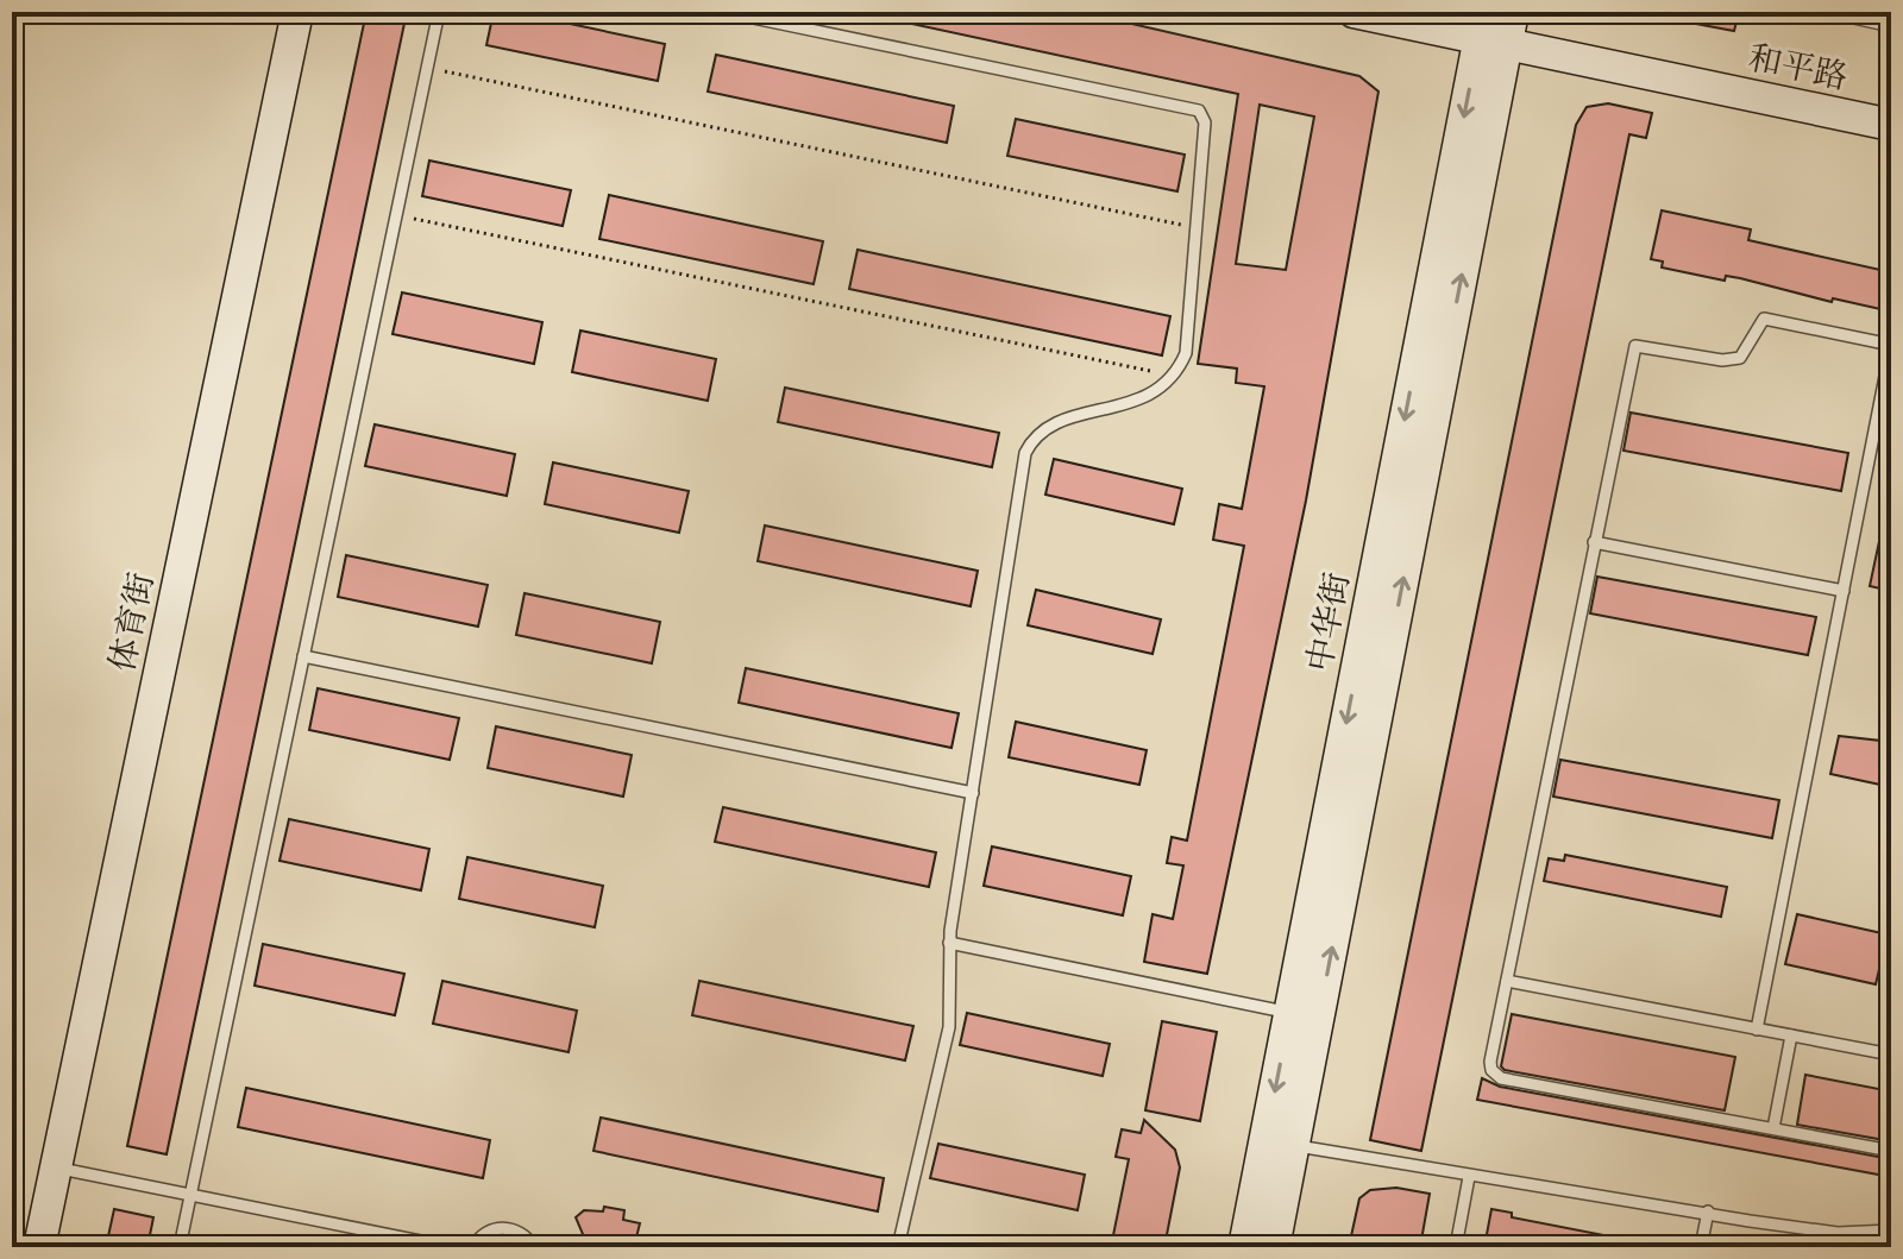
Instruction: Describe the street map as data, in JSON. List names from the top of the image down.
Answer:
{
  "streets": {
    "main road": ["和平路", "体育街", "中华街"]
  },
  "crossings": [
    ["和平路", "中华街"]
  ]
}
